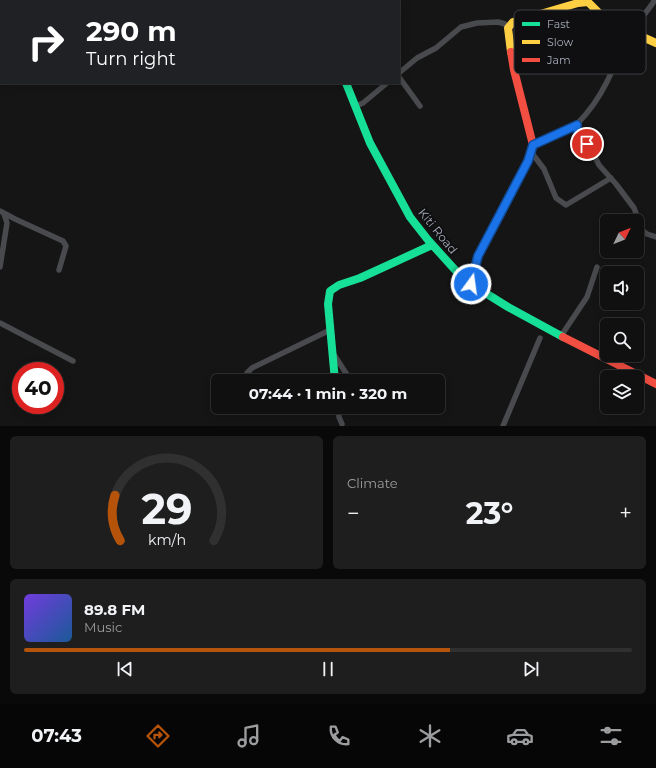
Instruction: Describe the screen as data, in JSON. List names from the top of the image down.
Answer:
{
  "streets": {
    "street": ["Kiti Road"]
  },
  "legend": ["Fast", "Slow", "Jam"],
  "north": "top right",
  "page": {
    "turn": ["290 m", "Turn right"],
    "limit": "40",
    "trip": "07:44 · 1 min · 320 m",
    "tile": "Climate",
    "heat": ["−", "23°", "+"],
    "song": ["89.8 FM", "Music"],
    "tabs": "07:43",
    "gauge": ["29", "km/h"]
  }
}
